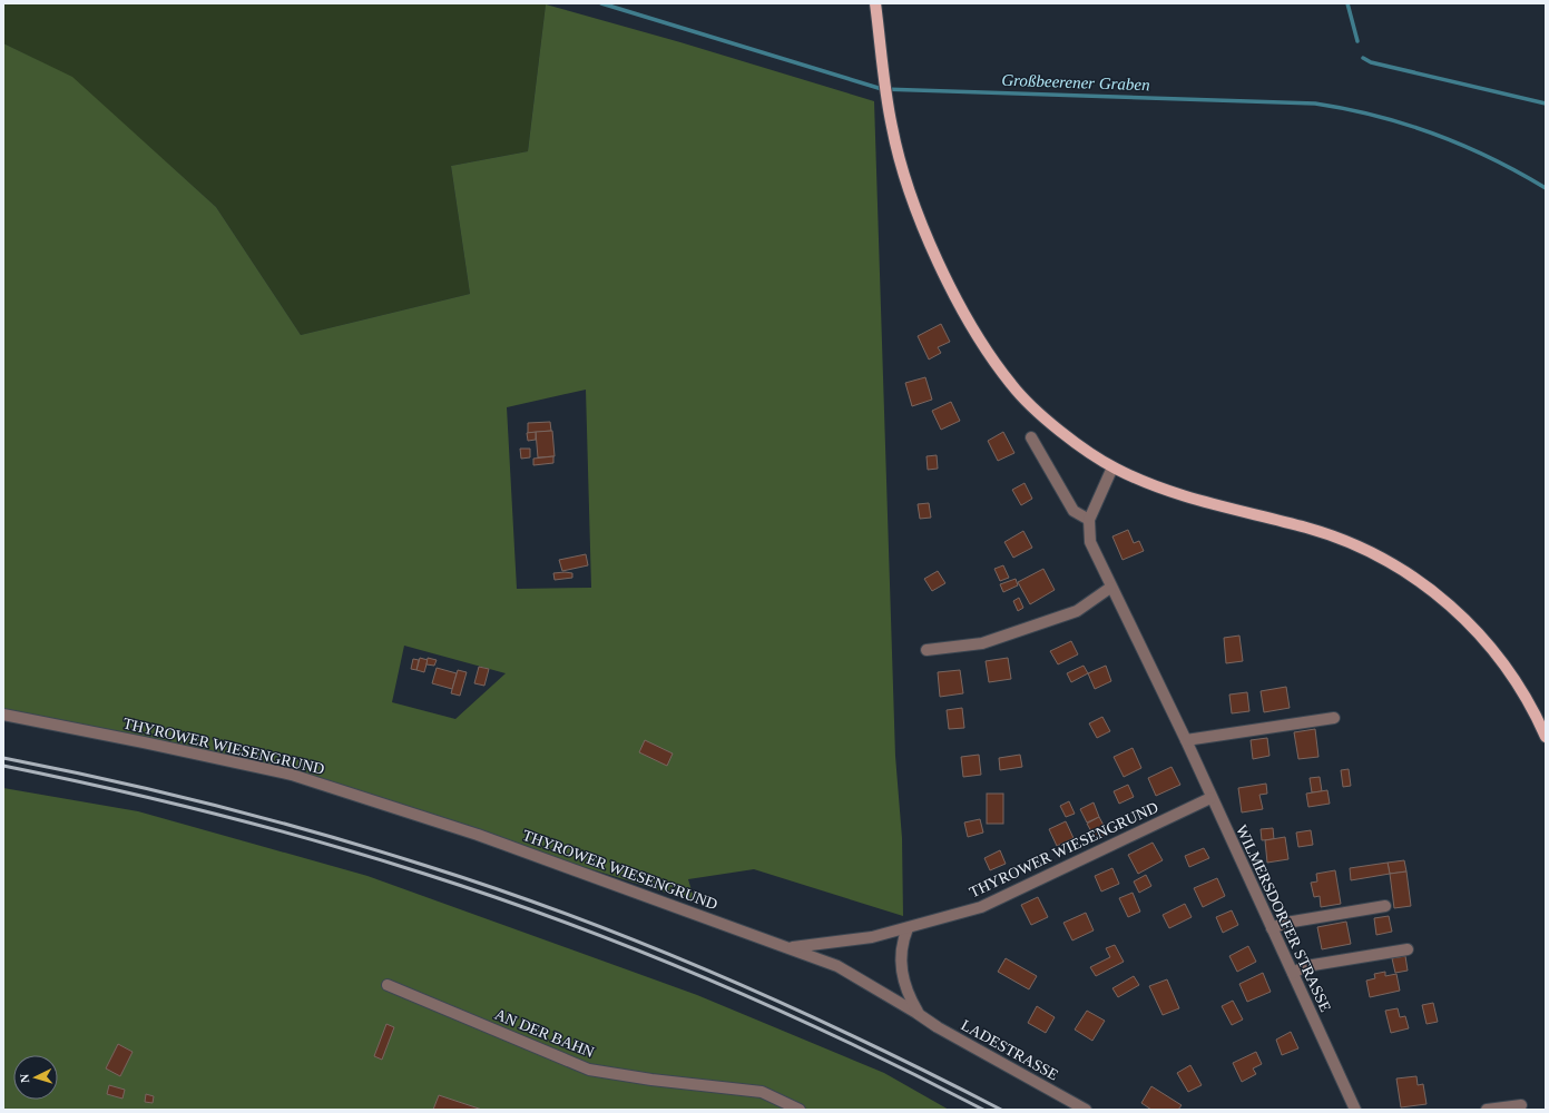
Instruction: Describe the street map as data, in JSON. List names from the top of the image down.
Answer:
{
  "streets": {
    "street": [
      "THYROWER WIESENGRUND",
      "WILMERSDORFER STRASSE",
      "AN DER BAHN",
      "LADESTRASSE"
    ]
  },
  "crossings": [
    ["THYROWER WIESENGRUND", "WILMERSDORFER STRASSE"],
    ["THYROWER WIESENGRUND", "LADESTRASSE"]
  ],
  "water": ["Großbeerener Graben"],
  "north": "left"
}
